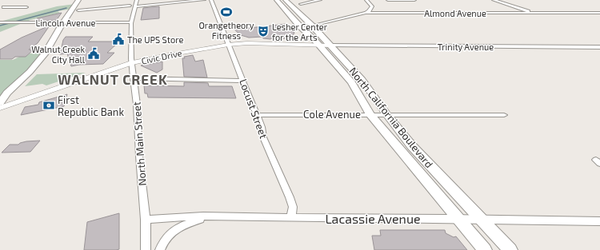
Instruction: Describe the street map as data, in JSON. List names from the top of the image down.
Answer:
{
  "streets": {
    "main road": ["North California Boulevard"],
    "street": [
      "Almond Avenue",
      "Lincoln Avenue",
      "Trinity Avenue",
      "Civic Drive",
      "Locust Street",
      "Cole Avenue",
      "North Main Street",
      "Lacassie Avenue"
    ]
  },
  "crossings": [
    ["Almond Avenue", "North California Boulevard"],
    ["Lincoln Avenue", "North Main Street"],
    ["Trinity Avenue", "Civic Drive"],
    ["Trinity Avenue", "North California Boulevard"],
    ["Civic Drive", "Locust Street"],
    ["Civic Drive", "North California Boulevard"],
    ["Civic Drive", "North Main Street"],
    ["Locust Street", "Cole Avenue"],
    ["Locust Street", "Lacassie Avenue"],
    ["Cole Avenue", "North California Boulevard"],
    ["North California Boulevard", "Lacassie Avenue"],
    ["North Main Street", "Lacassie Avenue"]
  ],
  "districts": ["WALNUT CREEK"],
  "places": {
    "sports": ["Orangetheory Fitness"],
    "theatre": ["Lesher Center for the Arts"],
    "public building": ["The UPS Store", "Walnut Creek City Hall"],
    "bank": ["First Republic Bank"]
  }
}
